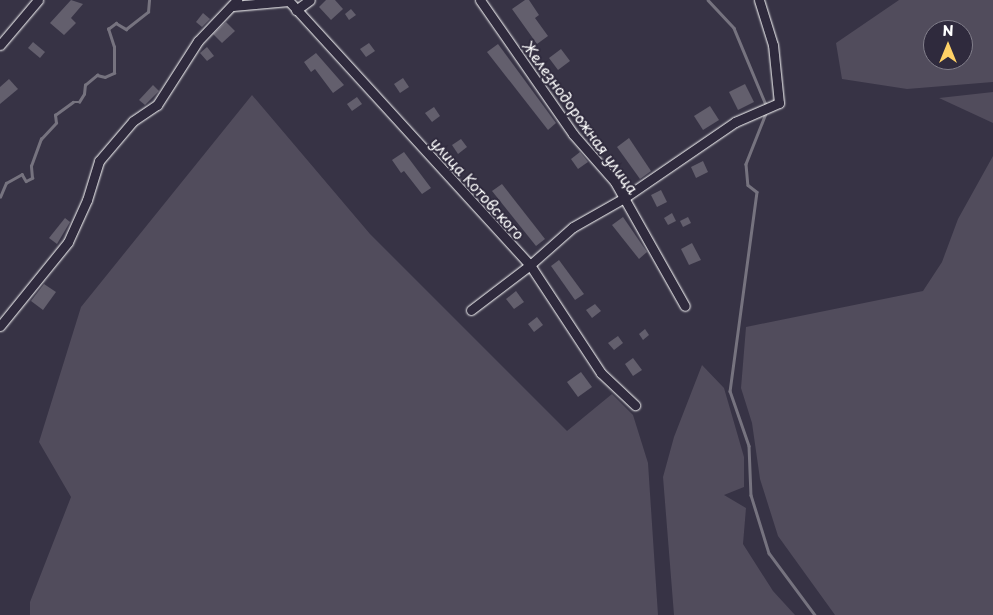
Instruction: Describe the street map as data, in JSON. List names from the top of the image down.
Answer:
{
  "streets": {
    "street": ["Железнодорожная улица", "улица Котовского"]
  },
  "north": "top"
}
